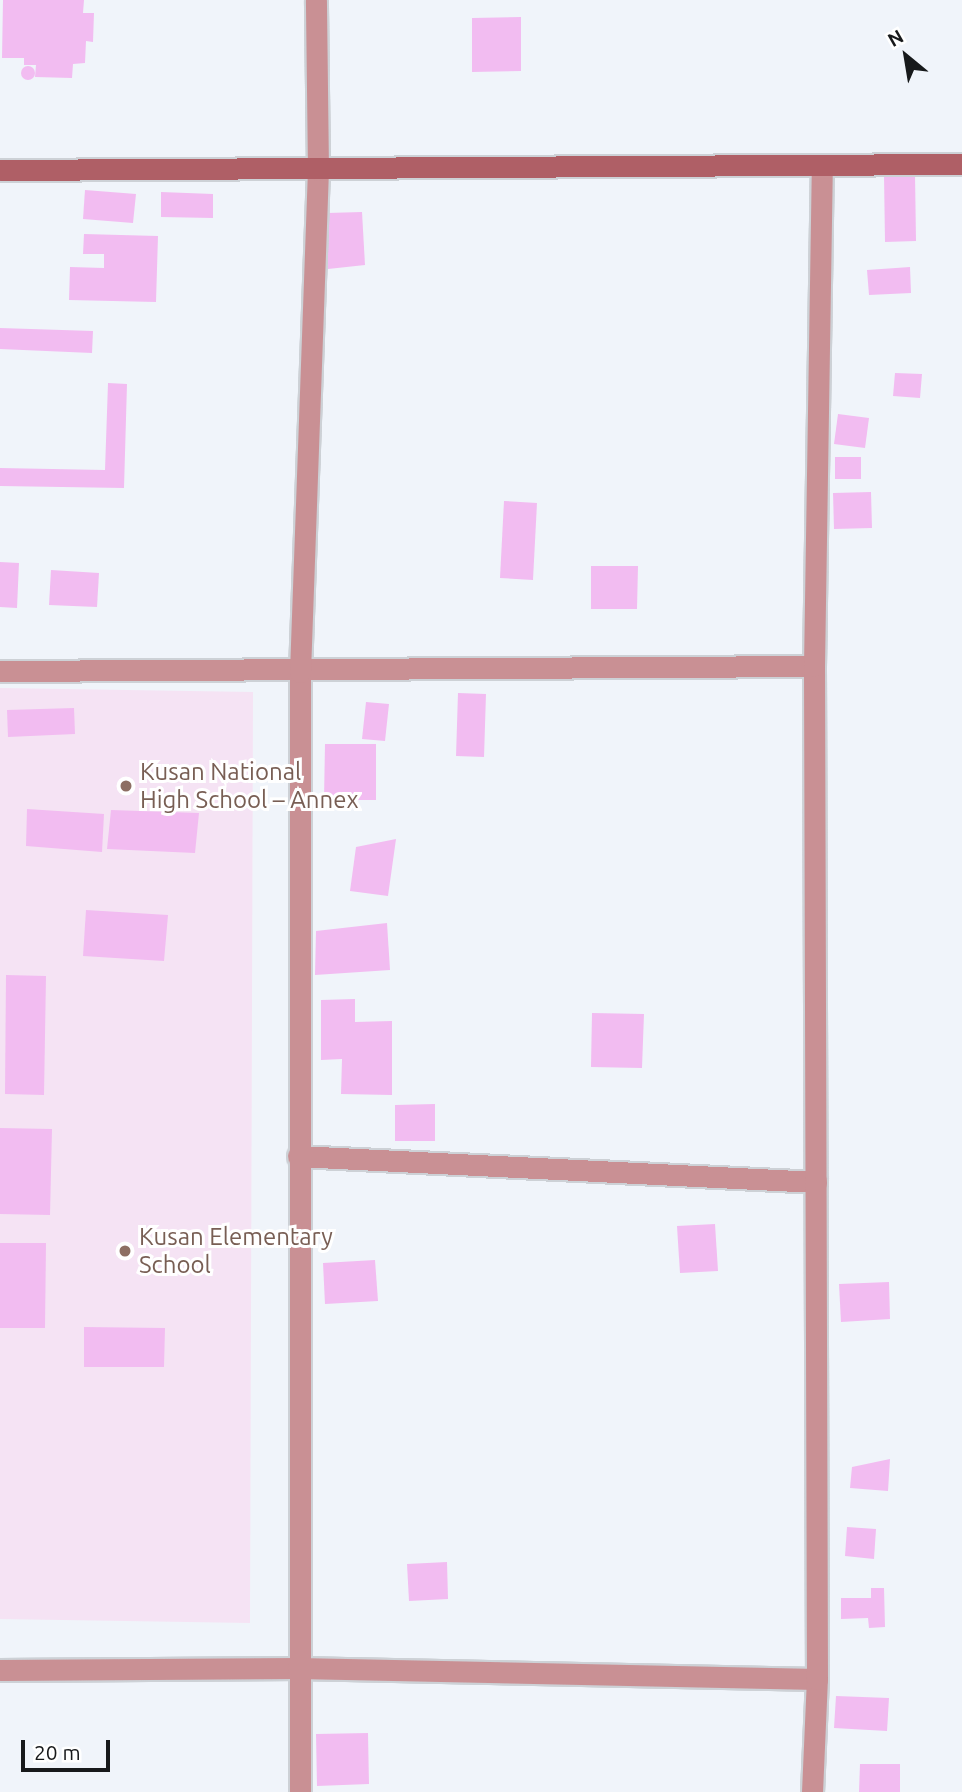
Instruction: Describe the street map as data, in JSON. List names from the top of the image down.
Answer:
{
  "places": ["Kusan National High School – Annex", "Kusan Elementary School"],
  "scale_bar": "20 m",
  "north": "top left"
}
